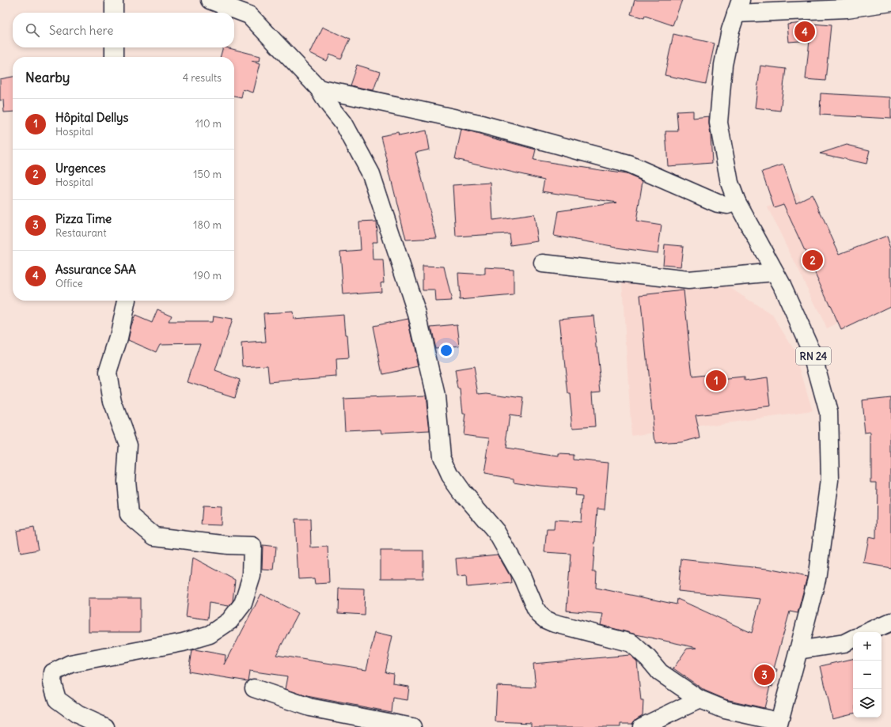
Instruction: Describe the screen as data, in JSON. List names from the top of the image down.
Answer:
{
  "streets": {
    "street": ["RN 24"]
  },
  "page": {
    "search": "Search here",
    "pins": [
      "4",
      "2",
      "1",
      "3"
    ],
    "heading": ["Nearby", "4 results"],
    "list": [
      {
        "mark": "1",
        "name": "Hôpital Dellys",
        "note": "Hospital",
        "value": "110 m"
      },
      {
        "mark": "2",
        "name": "Urgences",
        "note": "Hospital",
        "value": "150 m"
      },
      {
        "mark": "3",
        "name": "Pizza Time",
        "note": "Restaurant",
        "value": "180 m"
      },
      {
        "mark": "4",
        "name": "Assurance SAA",
        "note": "Office",
        "value": "190 m"
      }
    ],
    "map_buttons": ["+", "−"]
  }
}
